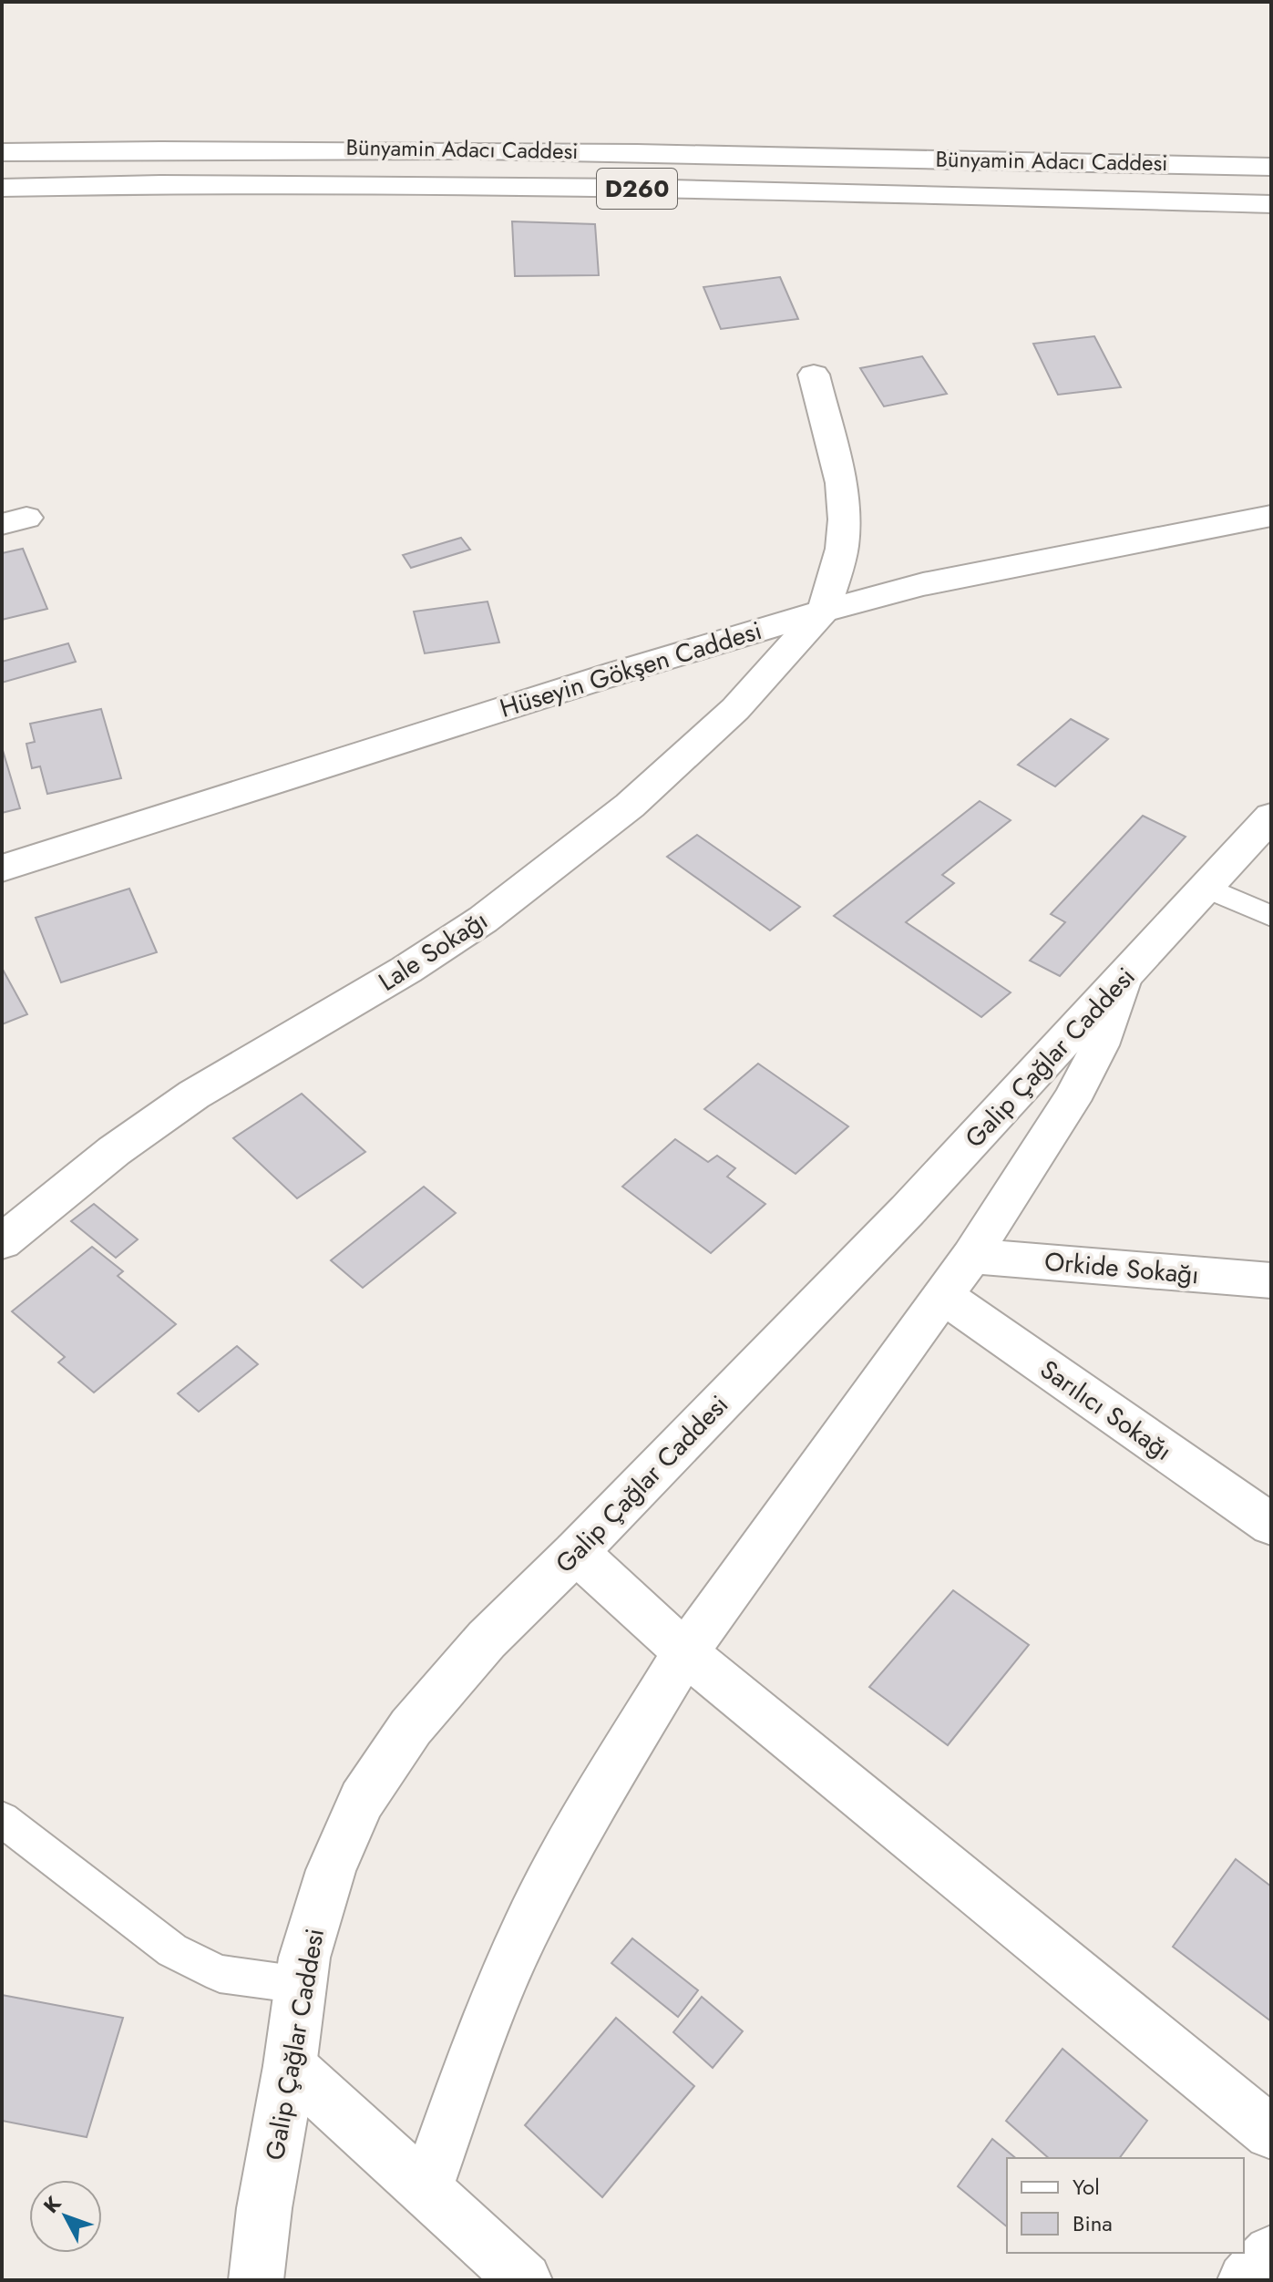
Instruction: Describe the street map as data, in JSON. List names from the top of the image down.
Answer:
{
  "streets": {
    "street": [
      "Bünyamin Adacı Caddesi",
      "D260",
      "Hüseyin Gökşen Caddesi",
      "Lale Sokağı",
      "Galip Çağlar Caddesi",
      "Orkide Sokağı",
      "Sarılıcı Sokağı"
    ]
  },
  "crossings": [
    ["Hüseyin Gökşen Caddesi", "Lale Sokağı"]
  ],
  "legend": ["Yol", "Bina"],
  "north": "top left"
}
